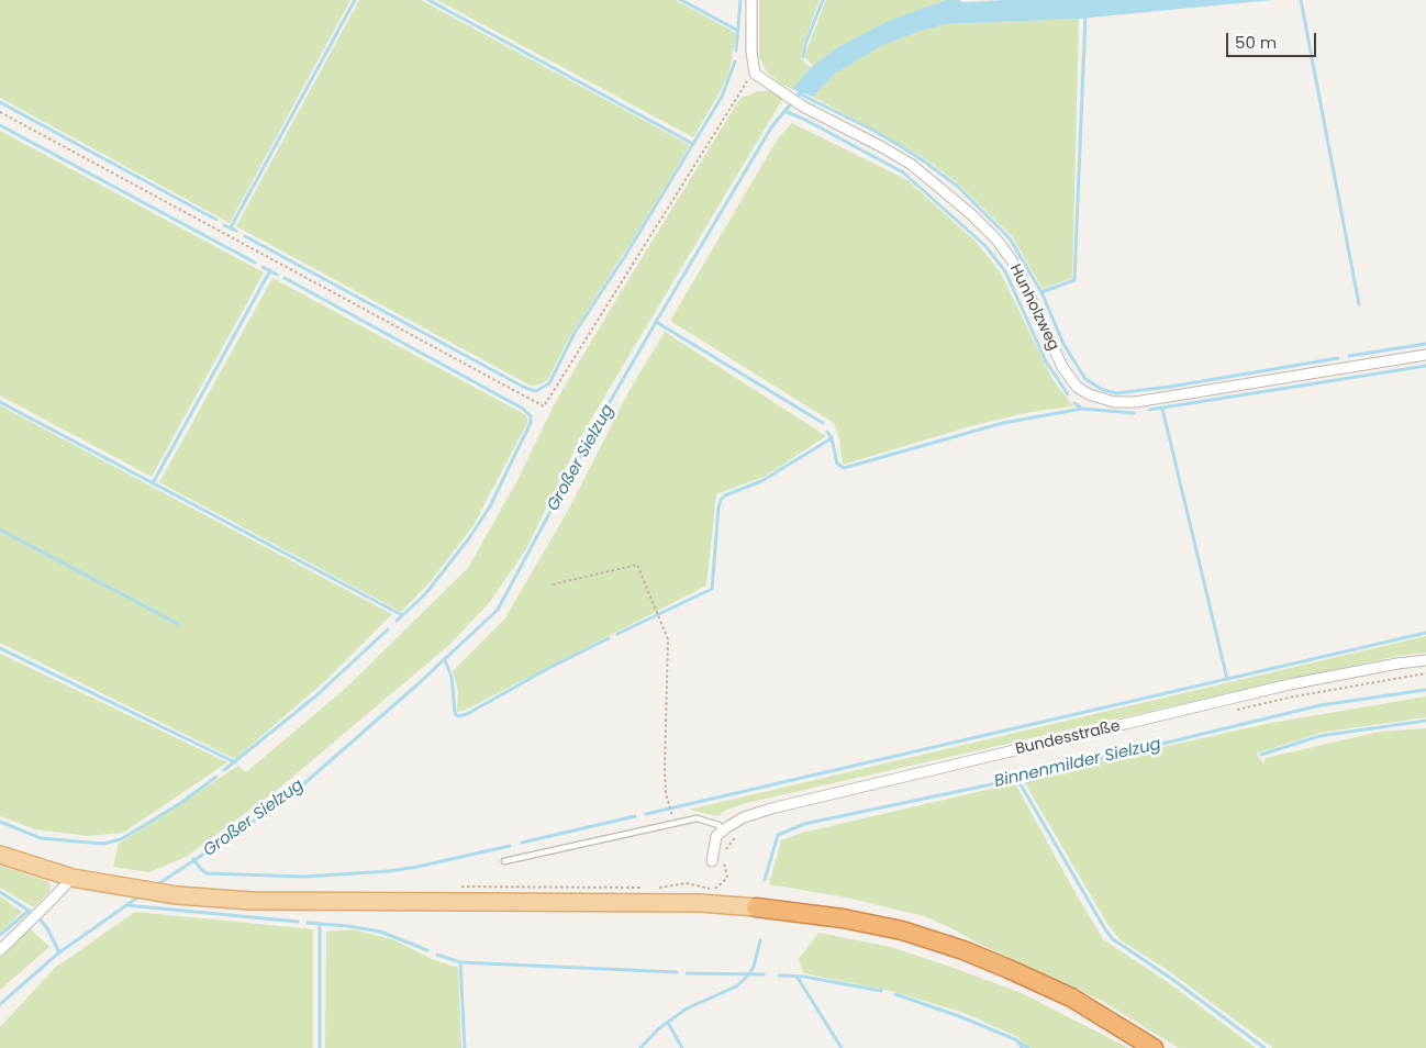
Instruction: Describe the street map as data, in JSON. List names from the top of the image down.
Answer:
{
  "streets": {
    "street": ["Hunholzweg", "Bundesstraße"]
  },
  "water": ["Großer Sielzug", "Binnenmilder Sielzug"],
  "scale_bar": "50 m"
}
